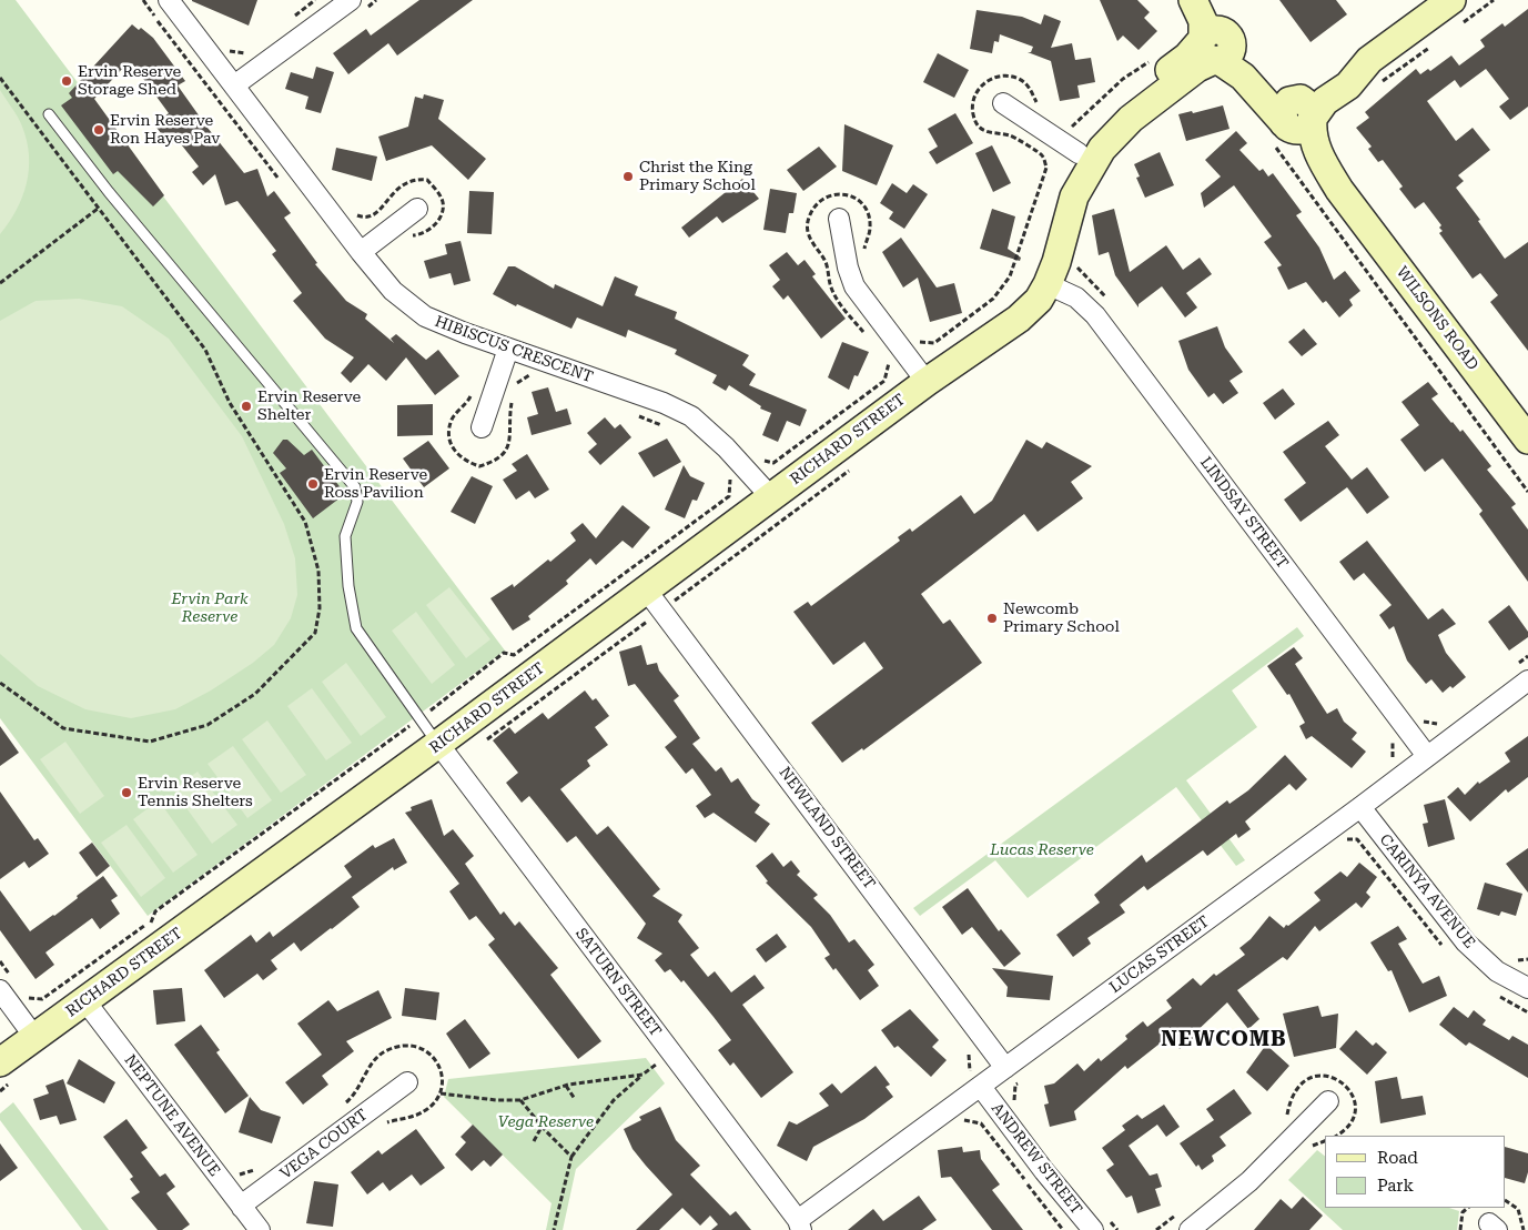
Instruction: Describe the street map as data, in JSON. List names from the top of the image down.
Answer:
{
  "streets": {
    "street": [
      "WILSONS ROAD",
      "HIBISCUS CRESCENT",
      "RICHARD STREET",
      "LINDSAY STREET",
      "NEWLAND STREET",
      "CARINYA AVENUE",
      "LUCAS STREET",
      "SATURN STREET",
      "NEPTUNE AVENUE",
      "VEGA COURT",
      "ANDREW STREET"
    ]
  },
  "crossings": [
    ["WILSONS ROAD", "RICHARD STREET"],
    ["HIBISCUS CRESCENT", "RICHARD STREET"],
    ["RICHARD STREET", "LINDSAY STREET"],
    ["RICHARD STREET", "NEWLAND STREET"],
    ["RICHARD STREET", "SATURN STREET"],
    ["RICHARD STREET", "NEPTUNE AVENUE"],
    ["LINDSAY STREET", "LUCAS STREET"],
    ["NEWLAND STREET", "LUCAS STREET"],
    ["CARINYA AVENUE", "LUCAS STREET"],
    ["LUCAS STREET", "SATURN STREET"],
    ["LUCAS STREET", "ANDREW STREET"],
    ["NEPTUNE AVENUE", "VEGA COURT"]
  ],
  "districts": ["NEWCOMB"],
  "parks": ["Ervin Park Reserve", "Lucas Reserve", "Vega Reserve"],
  "places": [
    "Ervin Reserve Storage Shed",
    "Ervin Reserve Ron Hayes Pav",
    "Christ the King Primary School",
    "Ervin Reserve Shelter",
    "Ervin Reserve Ross Pavilion",
    "Newcomb Primary School",
    "Ervin Reserve Tennis Shelters"
  ],
  "legend": ["Road", "Park"]
}
